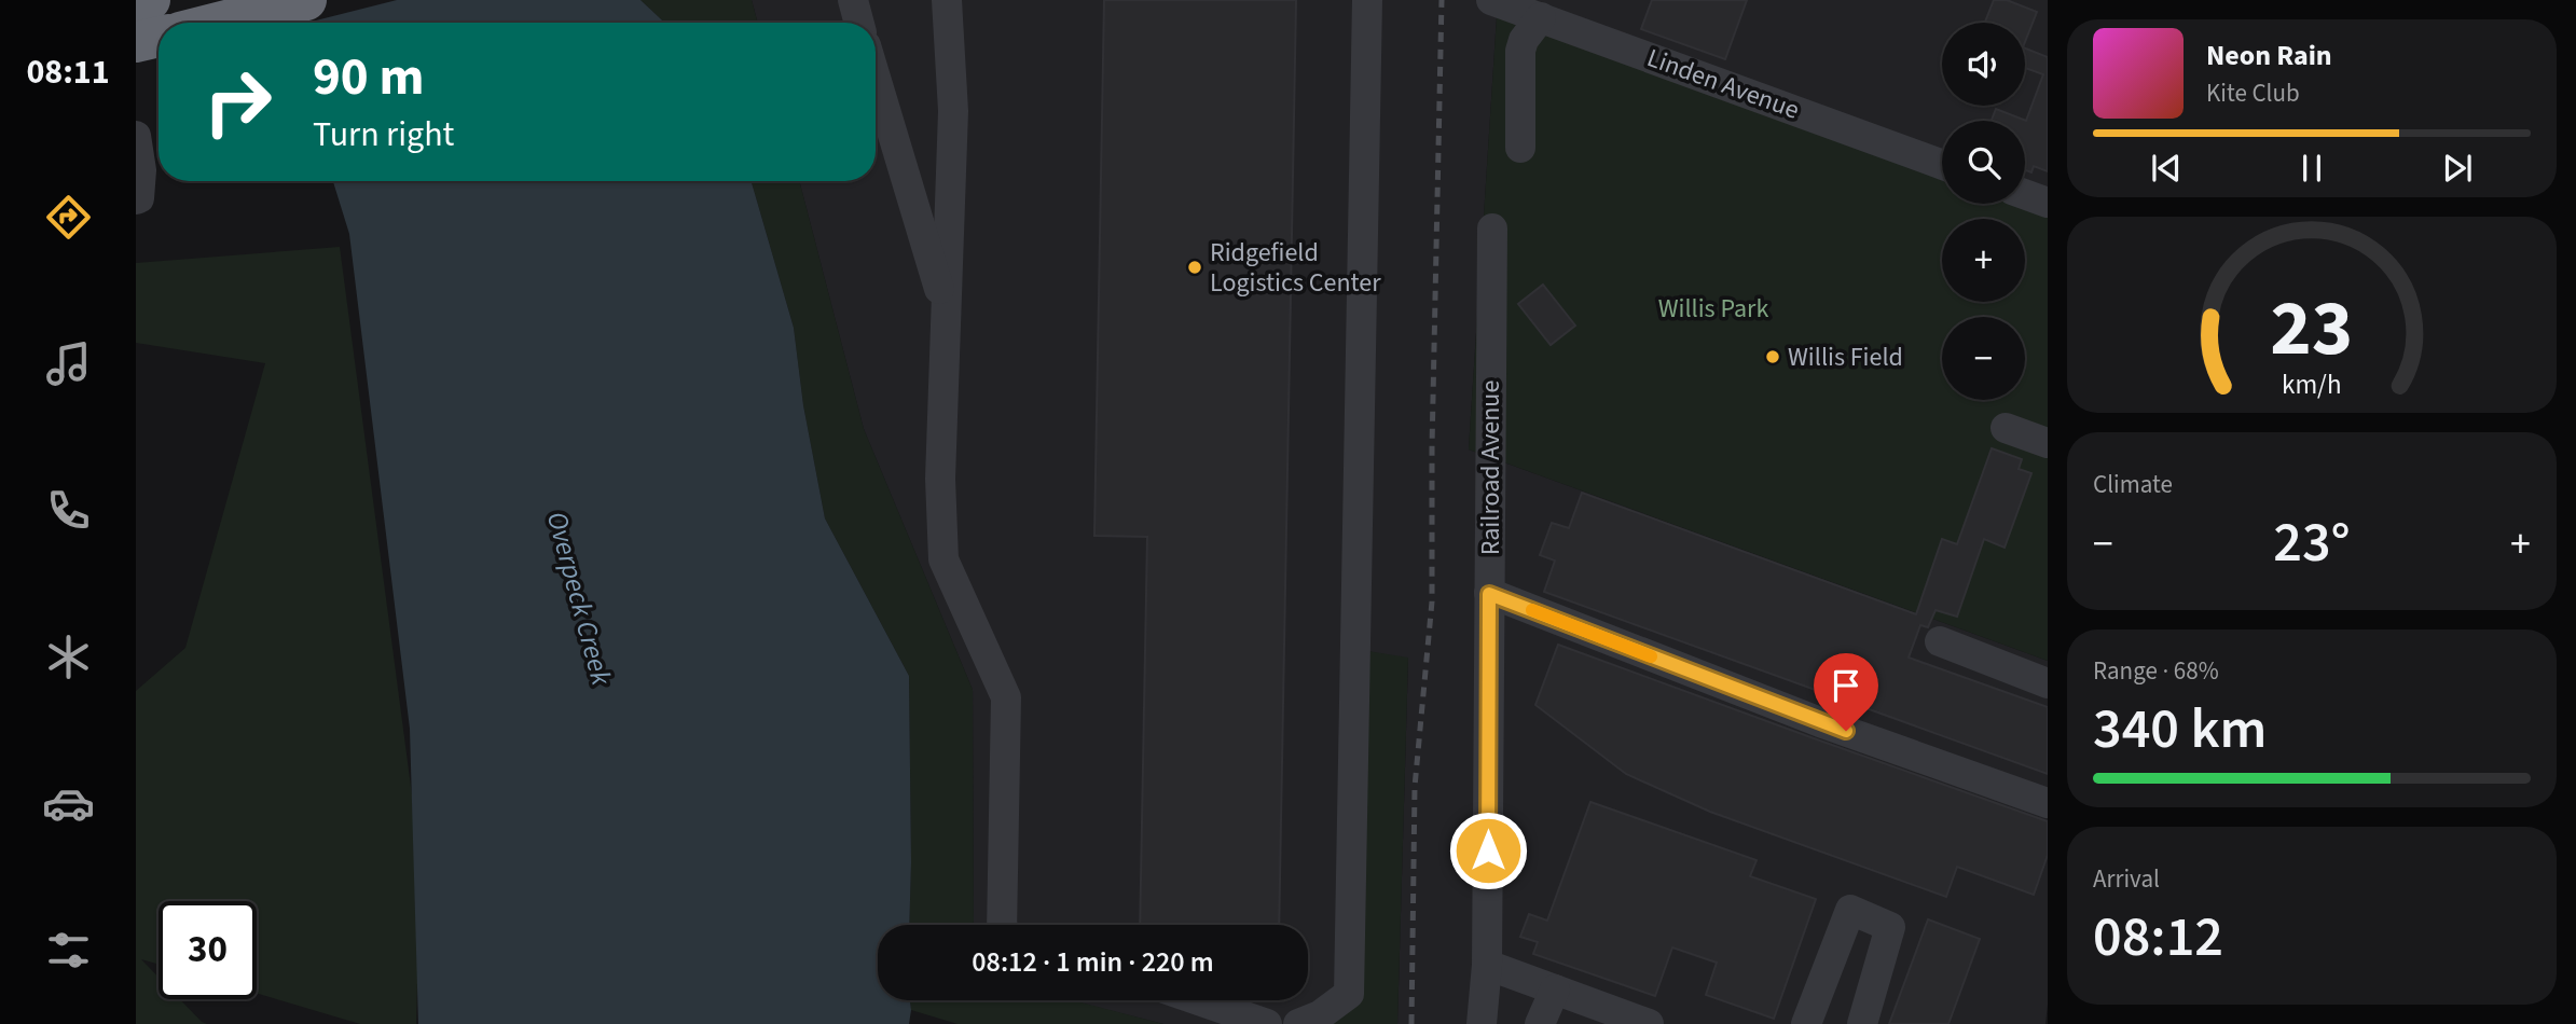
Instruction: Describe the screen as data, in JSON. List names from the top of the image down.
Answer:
{
  "streets": {
    "street": ["Linden Avenue", "Railroad Avenue"]
  },
  "water": ["Overpeck Creek"],
  "parks": ["Willis Park"],
  "places": ["Ridgefield Logistics Center", "Willis Field"],
  "page": {
    "tabs": "08:11",
    "map_buttons": ["+", "−"],
    "turn": ["90 m", "Turn right"],
    "song": ["Neon Rain", "Kite Club"],
    "tile": [
      "Climate",
      ["Range · 68%", "340 km"],
      ["Arrival", "08:12"]
    ],
    "heat": ["−", "23°", "+"],
    "limit": "30",
    "trip": "08:12 · 1 min · 220 m",
    "gauge": ["23", "km/h"]
  }
}
